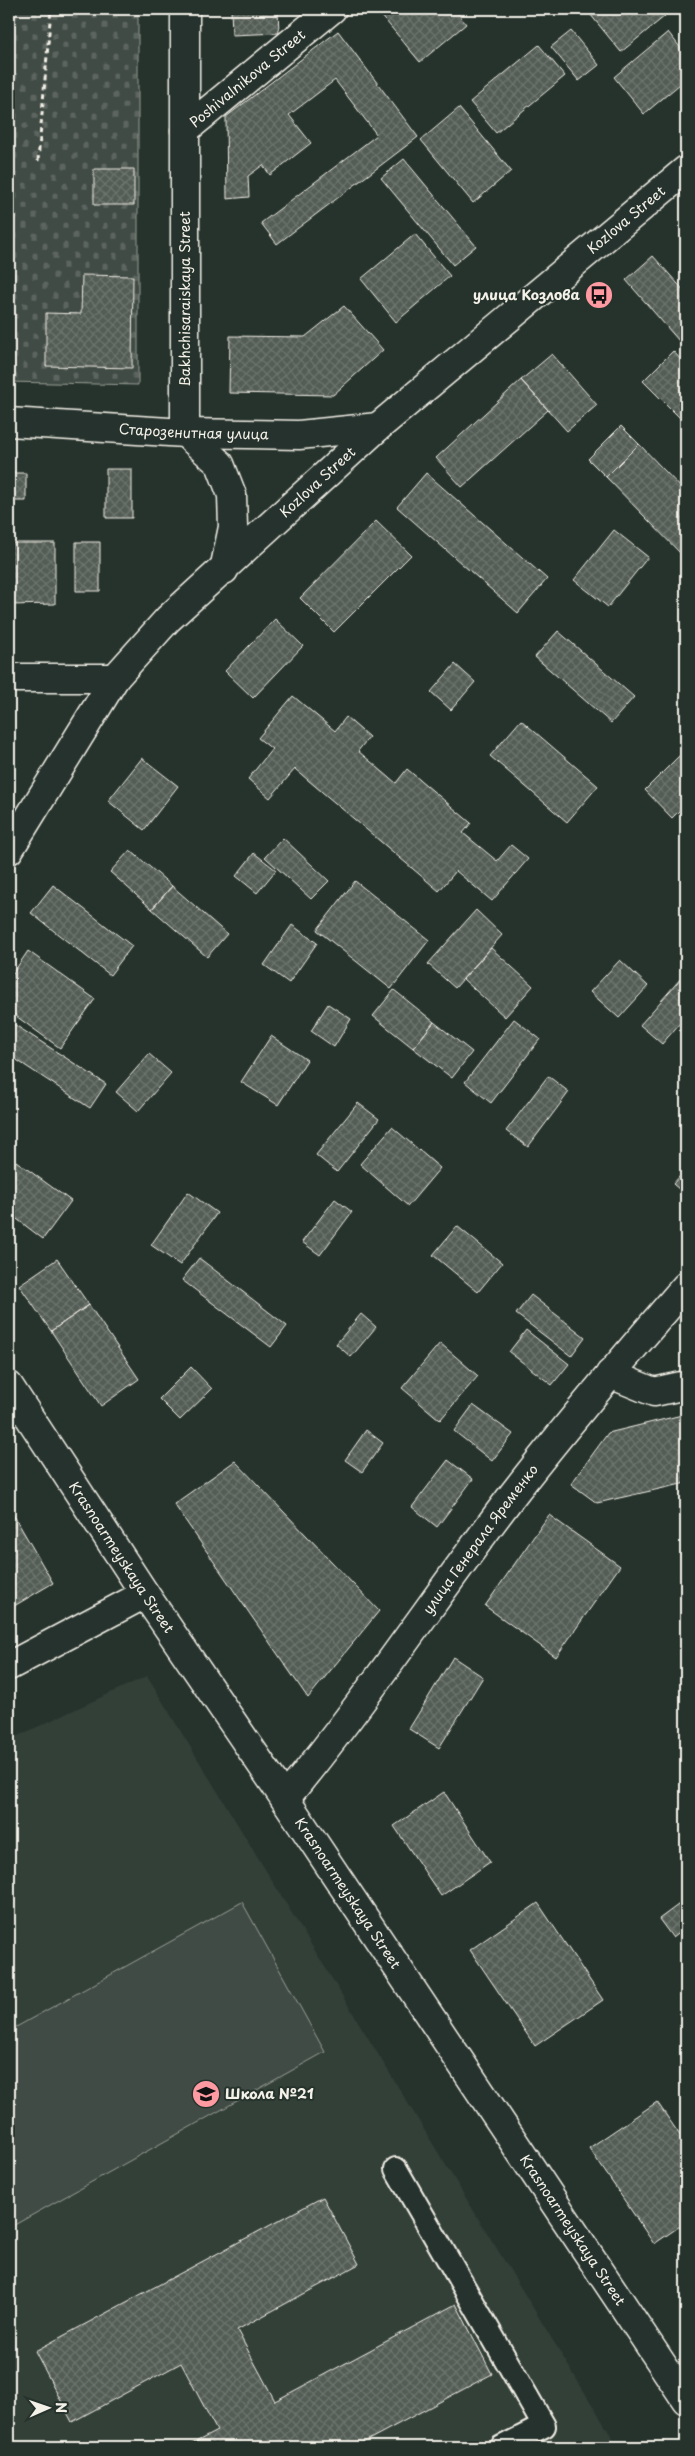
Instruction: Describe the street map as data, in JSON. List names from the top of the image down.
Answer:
{
  "streets": {
    "main road": [
      "Poshivalnikova Street",
      "Kozlova Street",
      "Bakhchisaraiskaya Street",
      "Старозенитная улица",
      "улица Генерала Яременко",
      "Krasnoarmeyskaya Street"
    ]
  },
  "crossings": [
    ["Poshivalnikova Street", "Bakhchisaraiskaya Street"],
    ["Kozlova Street", "Старозенитная улица"],
    ["Bakhchisaraiskaya Street", "Старозенитная улица"],
    ["улица Генерала Яременко", "Krasnoarmeyskaya Street"]
  ],
  "places": {
    "bus stop": ["улица Козлова"],
    "school or university": ["Школа №21"]
  },
  "north": "right"
}
